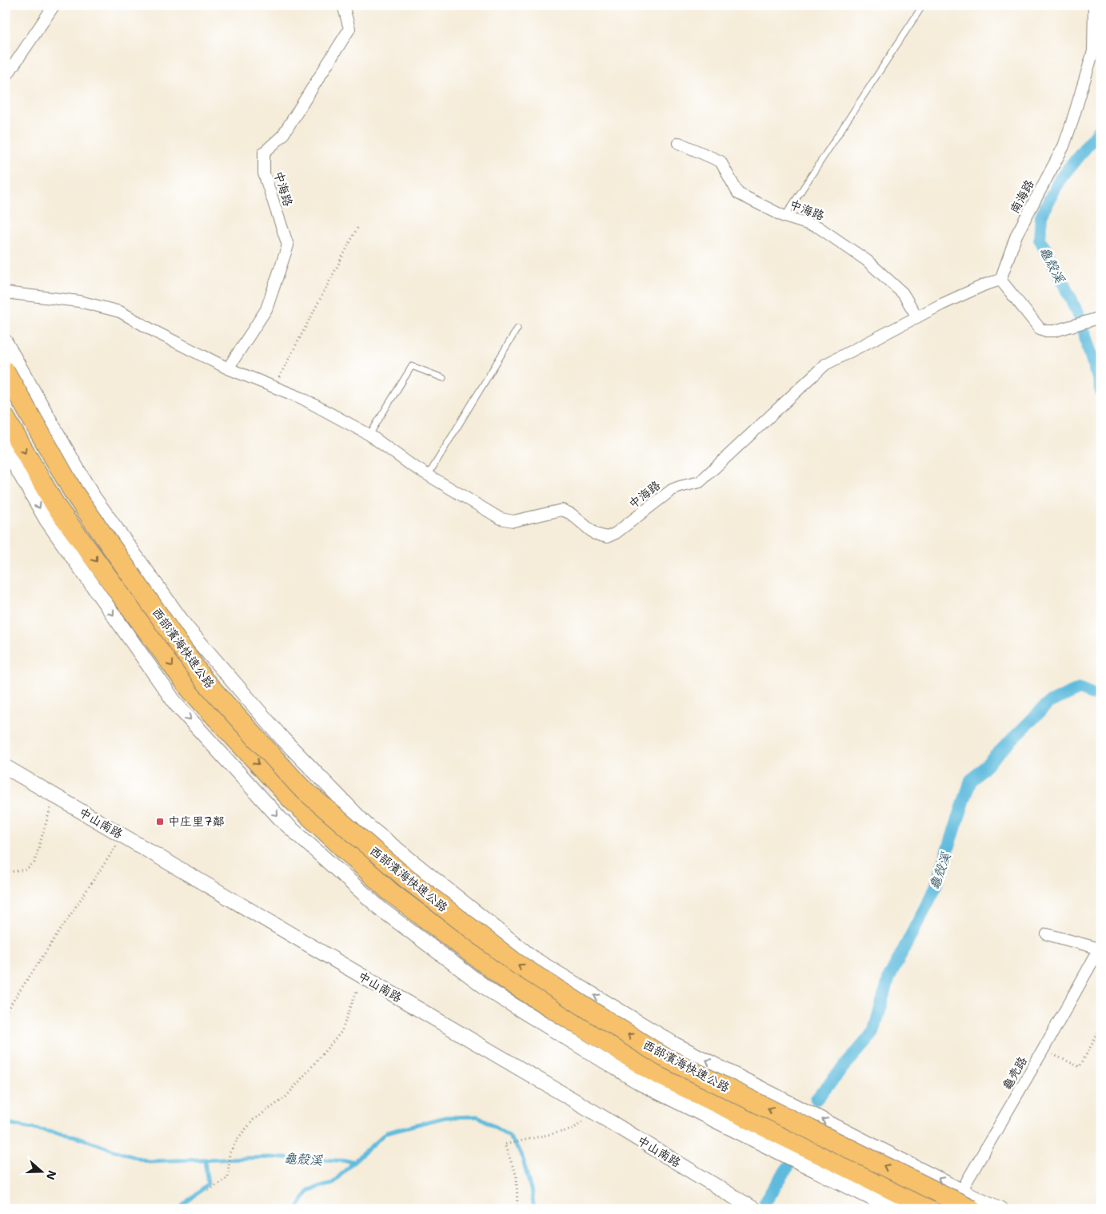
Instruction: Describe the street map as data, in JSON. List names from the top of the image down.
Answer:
{
  "streets": {
    "highway": ["西部濱海快速公路"],
    "street": [
      "中海路",
      "南海路",
      "中山南路",
      "龜壳路"
    ]
  },
  "crossings": [
    ["中海路", "南海路"]
  ],
  "water": ["龜殼溪"],
  "places": {
    "transit": ["中庄里7鄰"]
  },
  "north": "right"
}
